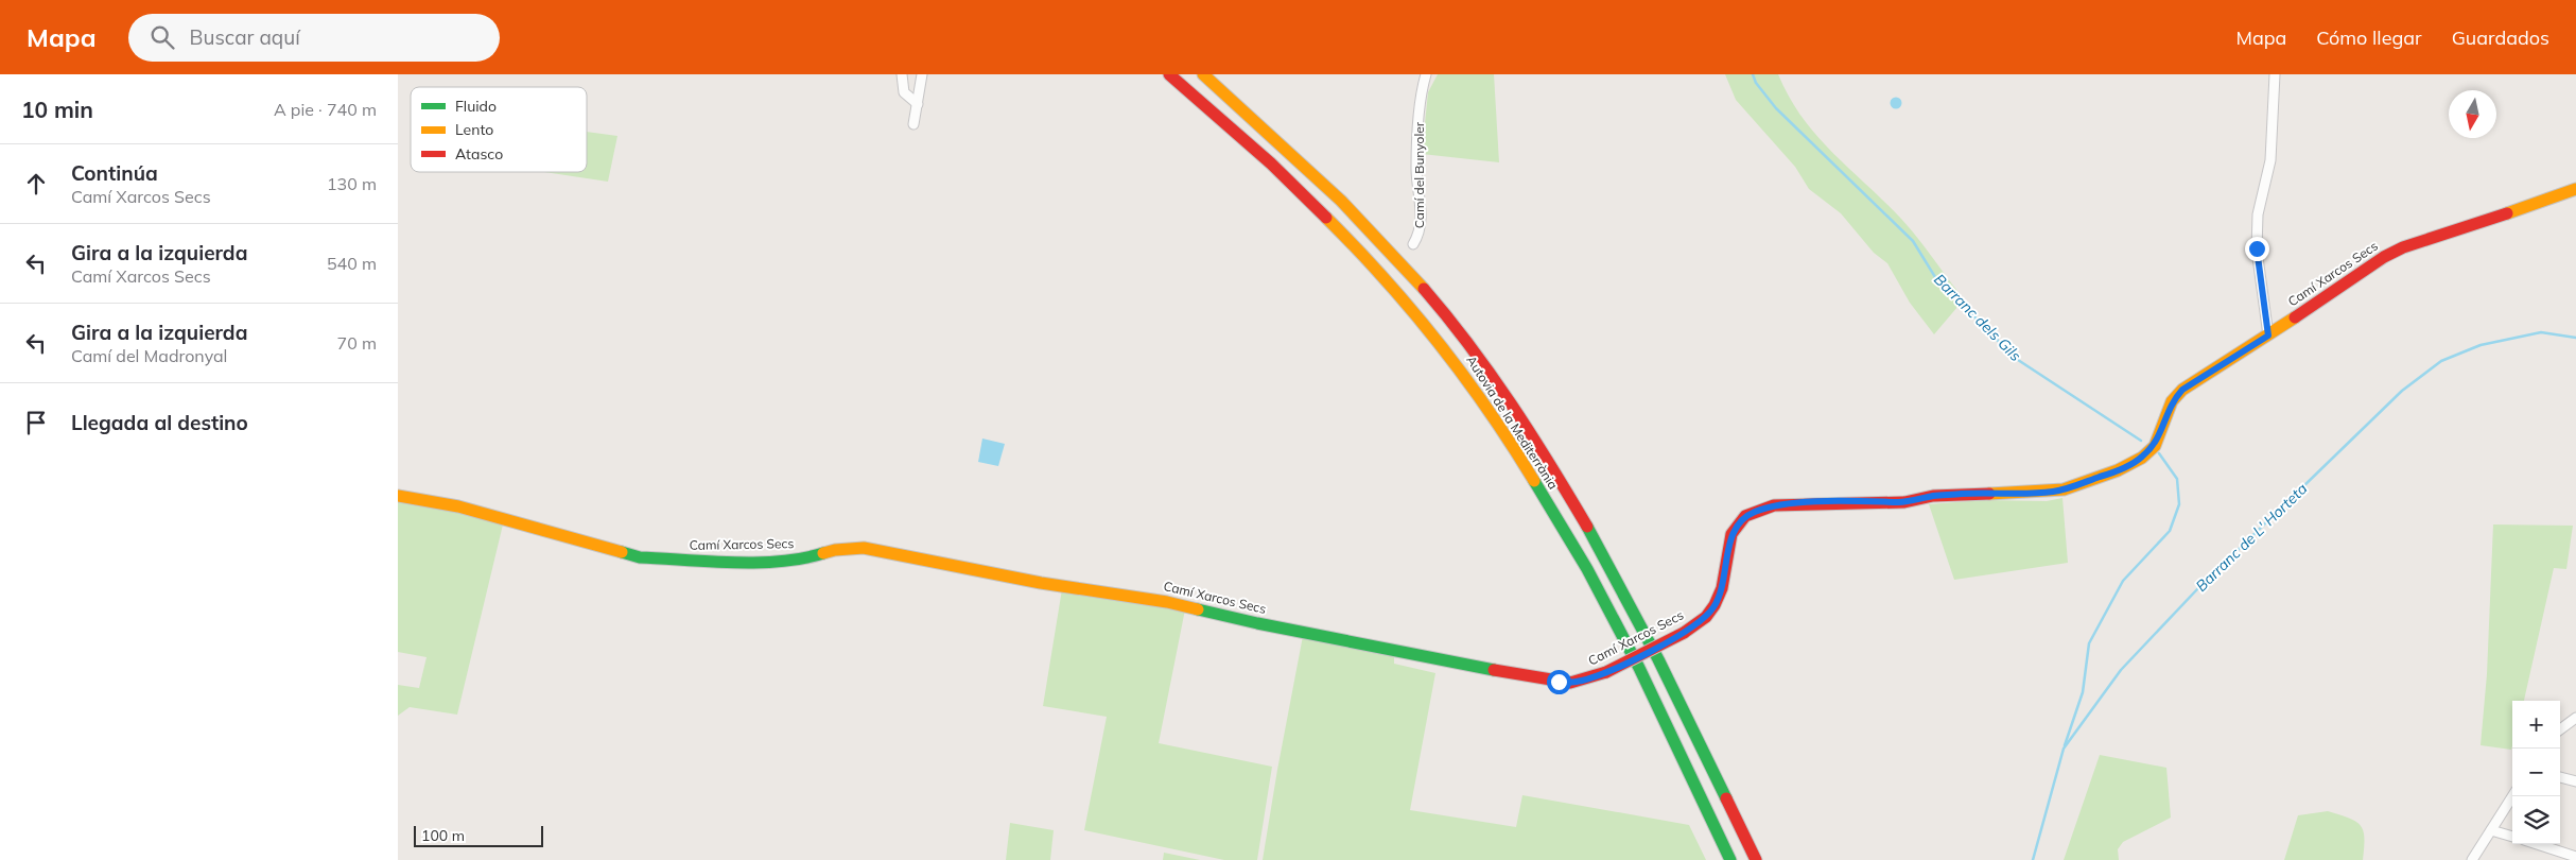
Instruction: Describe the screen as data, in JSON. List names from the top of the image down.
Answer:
{
  "streets": {
    "main road": ["Camí Xarcos Secs", "Autovia de la Mediterrània"],
    "street": ["Camí del Bunyoler"]
  },
  "water": ["Barranc dels Gils", "Barranc de L' Horteta"],
  "legend": ["Fluido", "Lento", "Atasco"],
  "scale_bar": "100 m",
  "north": "bottom",
  "page": {
    "header": "Mapa",
    "search": "Buscar aquí",
    "nav": ["Mapa", "Cómo llegar", "Guardados"],
    "heading": ["10 min", "A pie · 740 m"],
    "list": [
      ["Continúa", "Camí Xarcos Secs", "130 m"],
      ["Gira a la izquierda", "Camí Xarcos Secs", "540 m"],
      ["Gira a la izquierda", "Camí del Madronyal", "70 m"],
      "Llegada al destino"
    ],
    "map_buttons": ["+", "−"],
    "scale": "100 m"
  }
}
